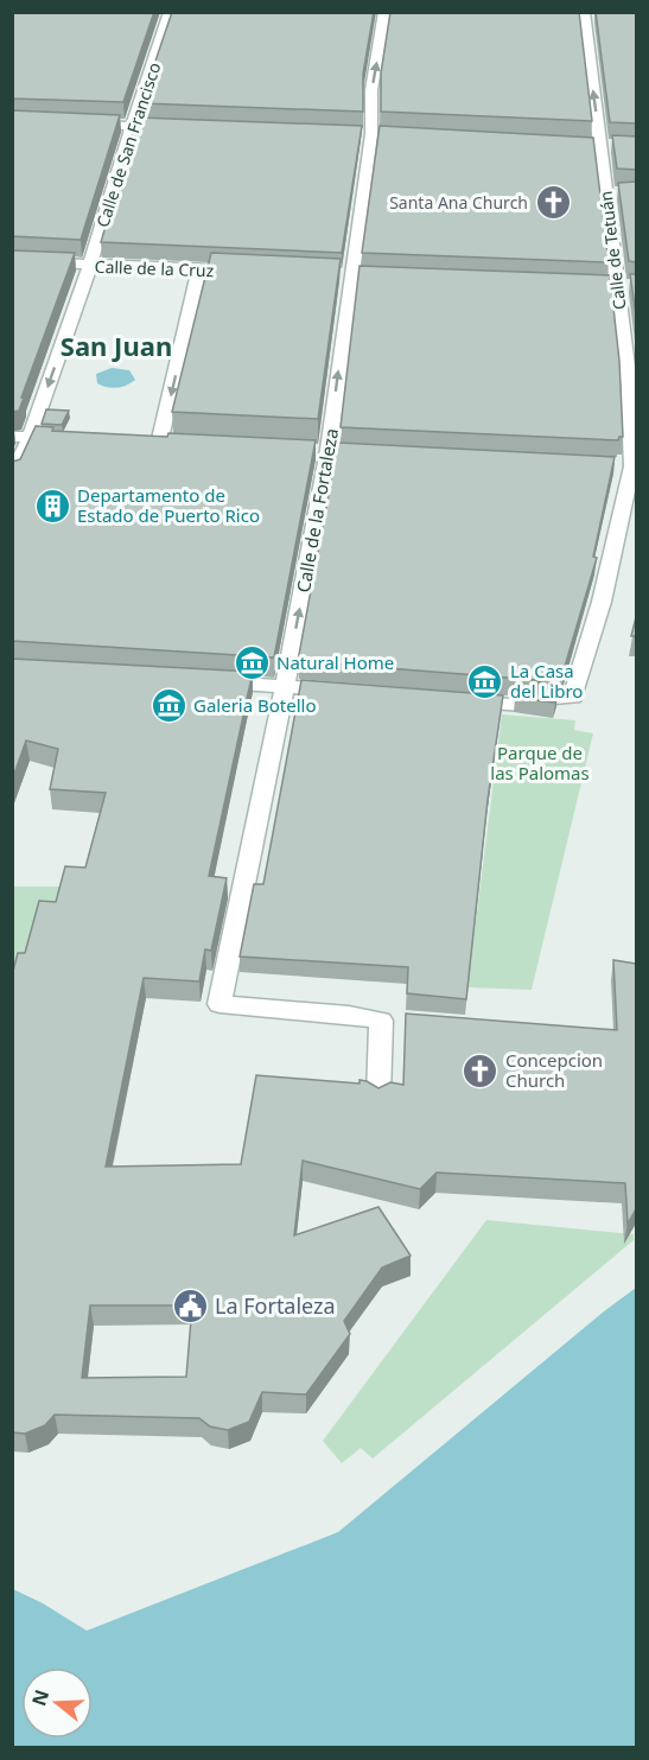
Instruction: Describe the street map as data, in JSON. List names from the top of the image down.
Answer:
{
  "streets": {
    "street": [
      "Calle de San Francisco",
      "Calle de Tetuán",
      "Calle de la Cruz",
      "Calle de la Fortaleza"
    ]
  },
  "crossings": [
    ["Calle de San Francisco", "Calle de la Cruz"]
  ],
  "one_way": ["Calle de la Fortaleza"],
  "districts": ["San Juan"],
  "parks": ["Parque de las Palomas"],
  "places": {
    "church": ["Santa Ana Church", "Concepcion Church"],
    "building": ["Departamento de Estado de Puerto Rico"],
    "museum": ["Natural Home", "La Casa del Libro", "Galeria Botello"],
    "public building": ["La Fortaleza"]
  },
  "north": "left"
}
